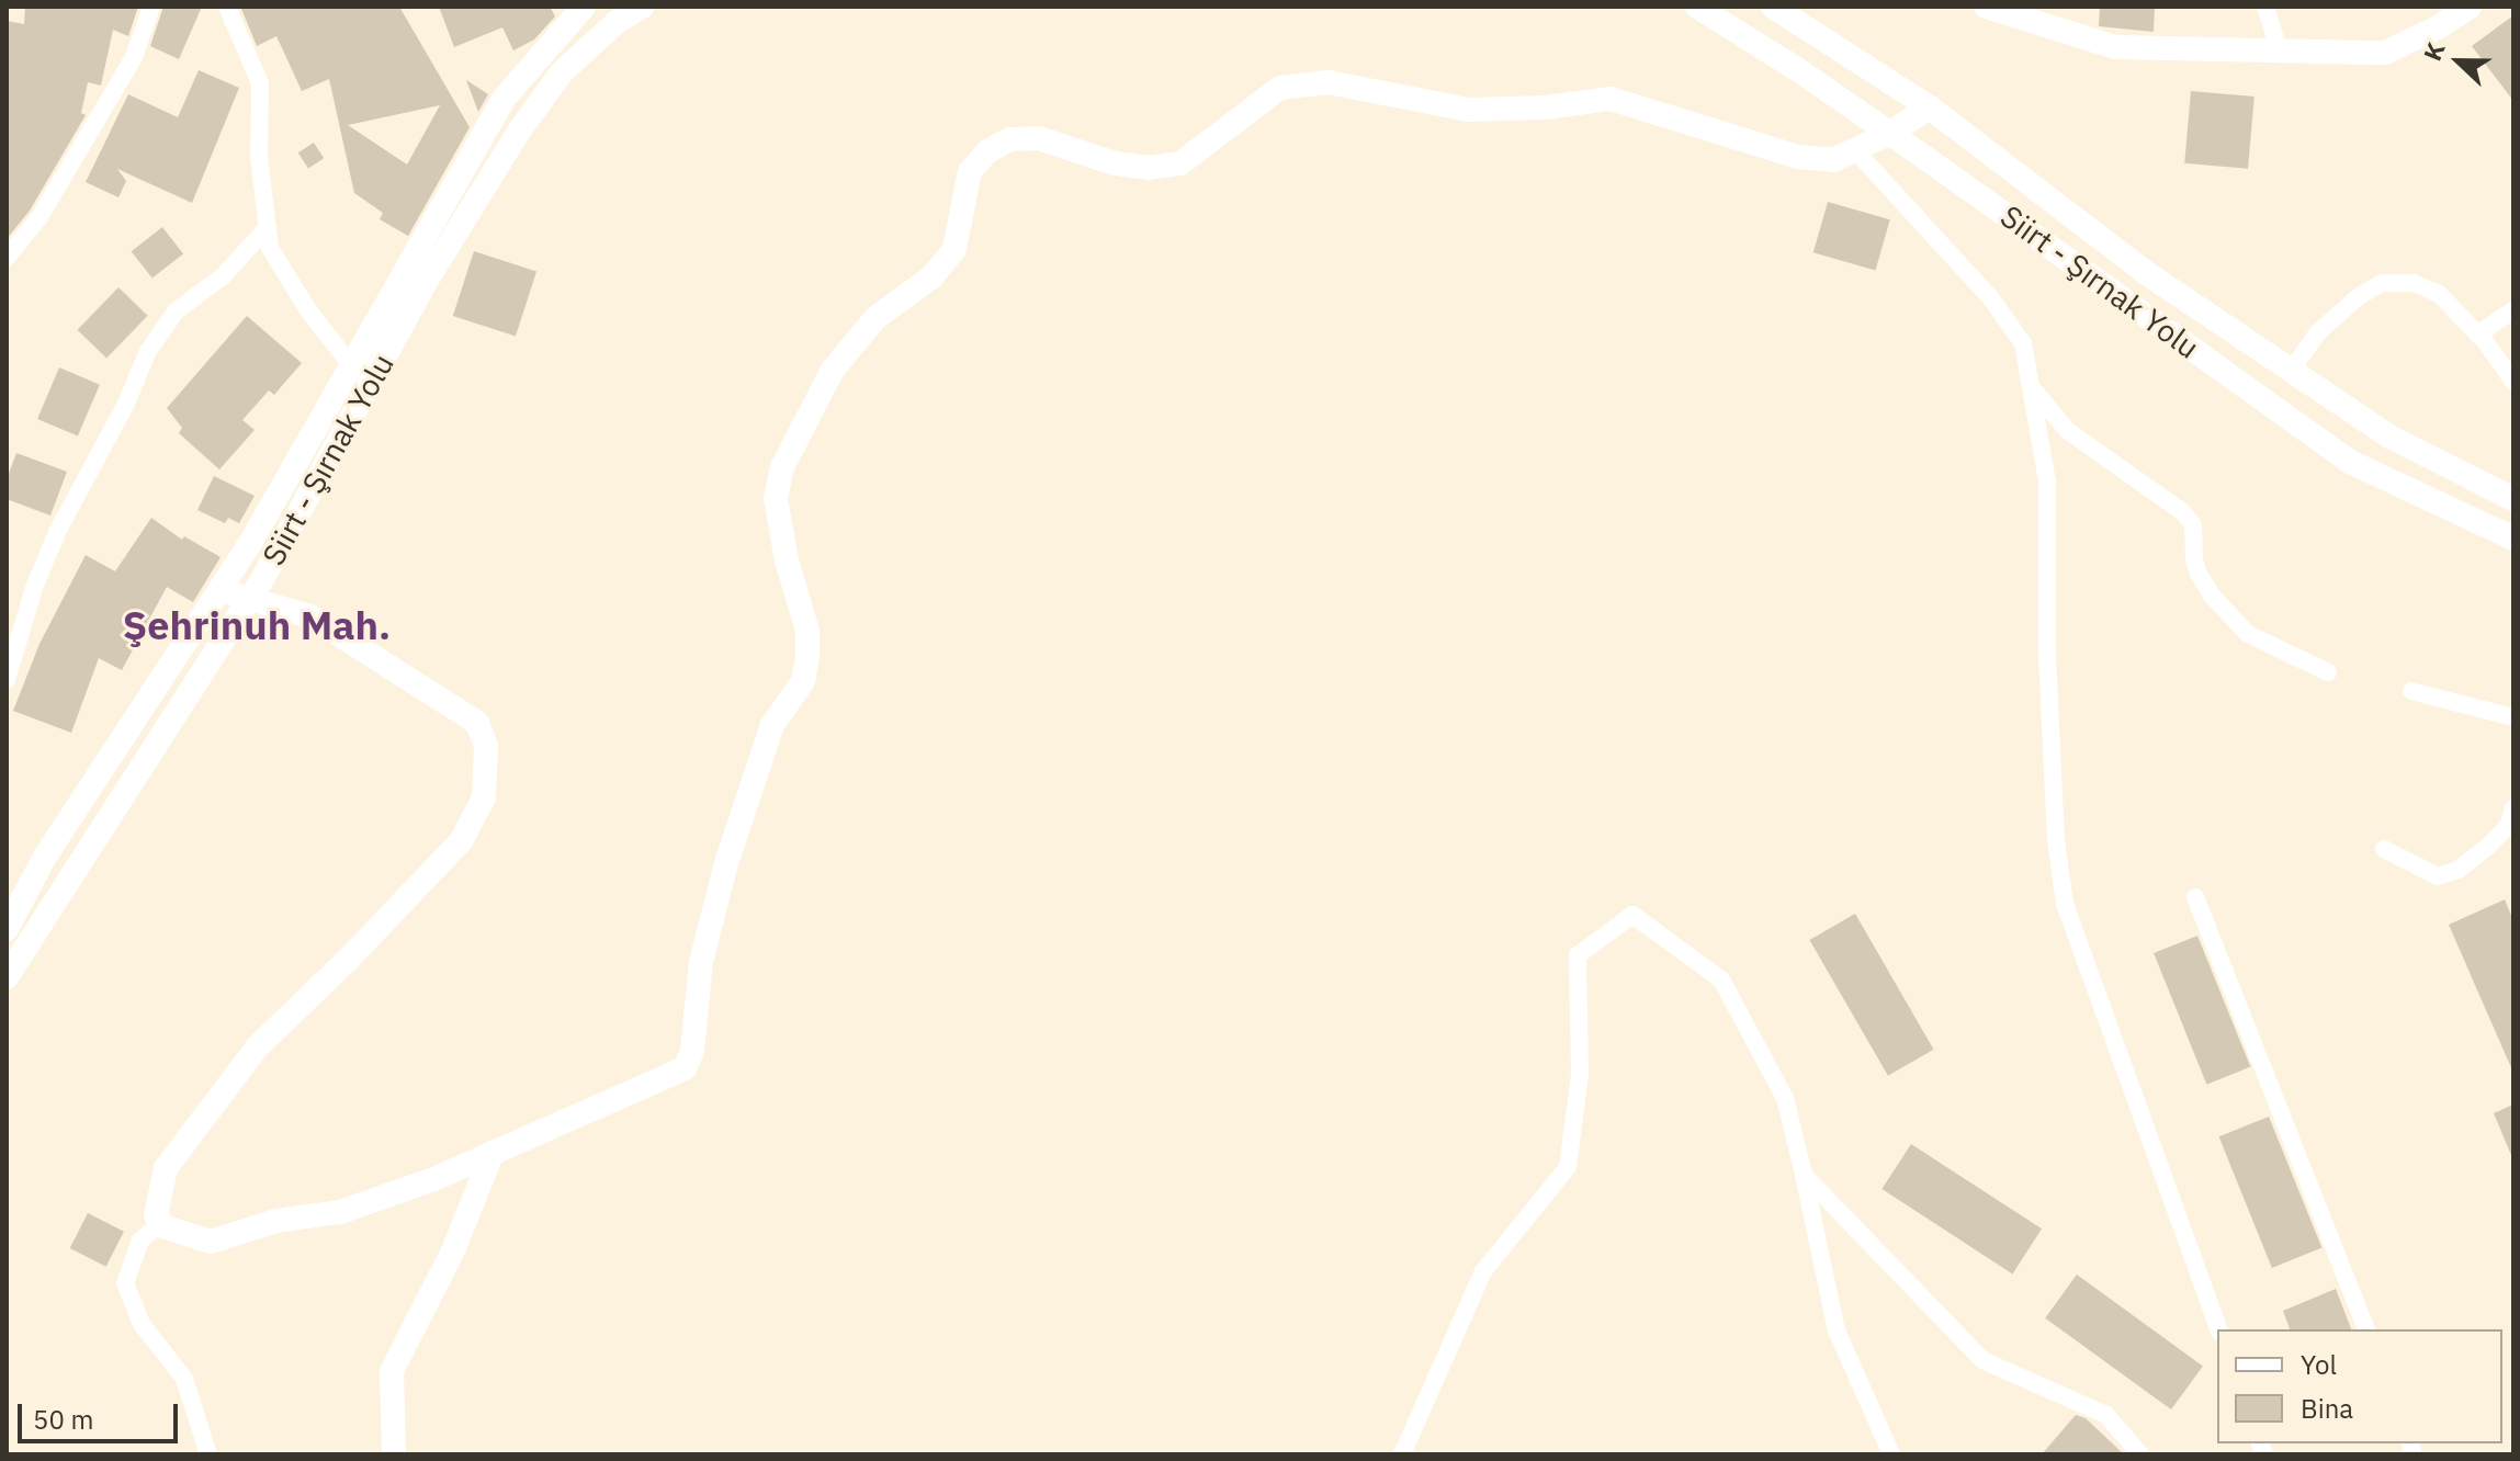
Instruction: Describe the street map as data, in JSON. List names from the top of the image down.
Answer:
{
  "streets": {
    "street": ["Siirt - Şırnak Yolu"]
  },
  "districts": ["Şehrinuh Mah."],
  "legend": ["Yol", "Bina"],
  "scale_bar": "50 m",
  "north": "left"
}
